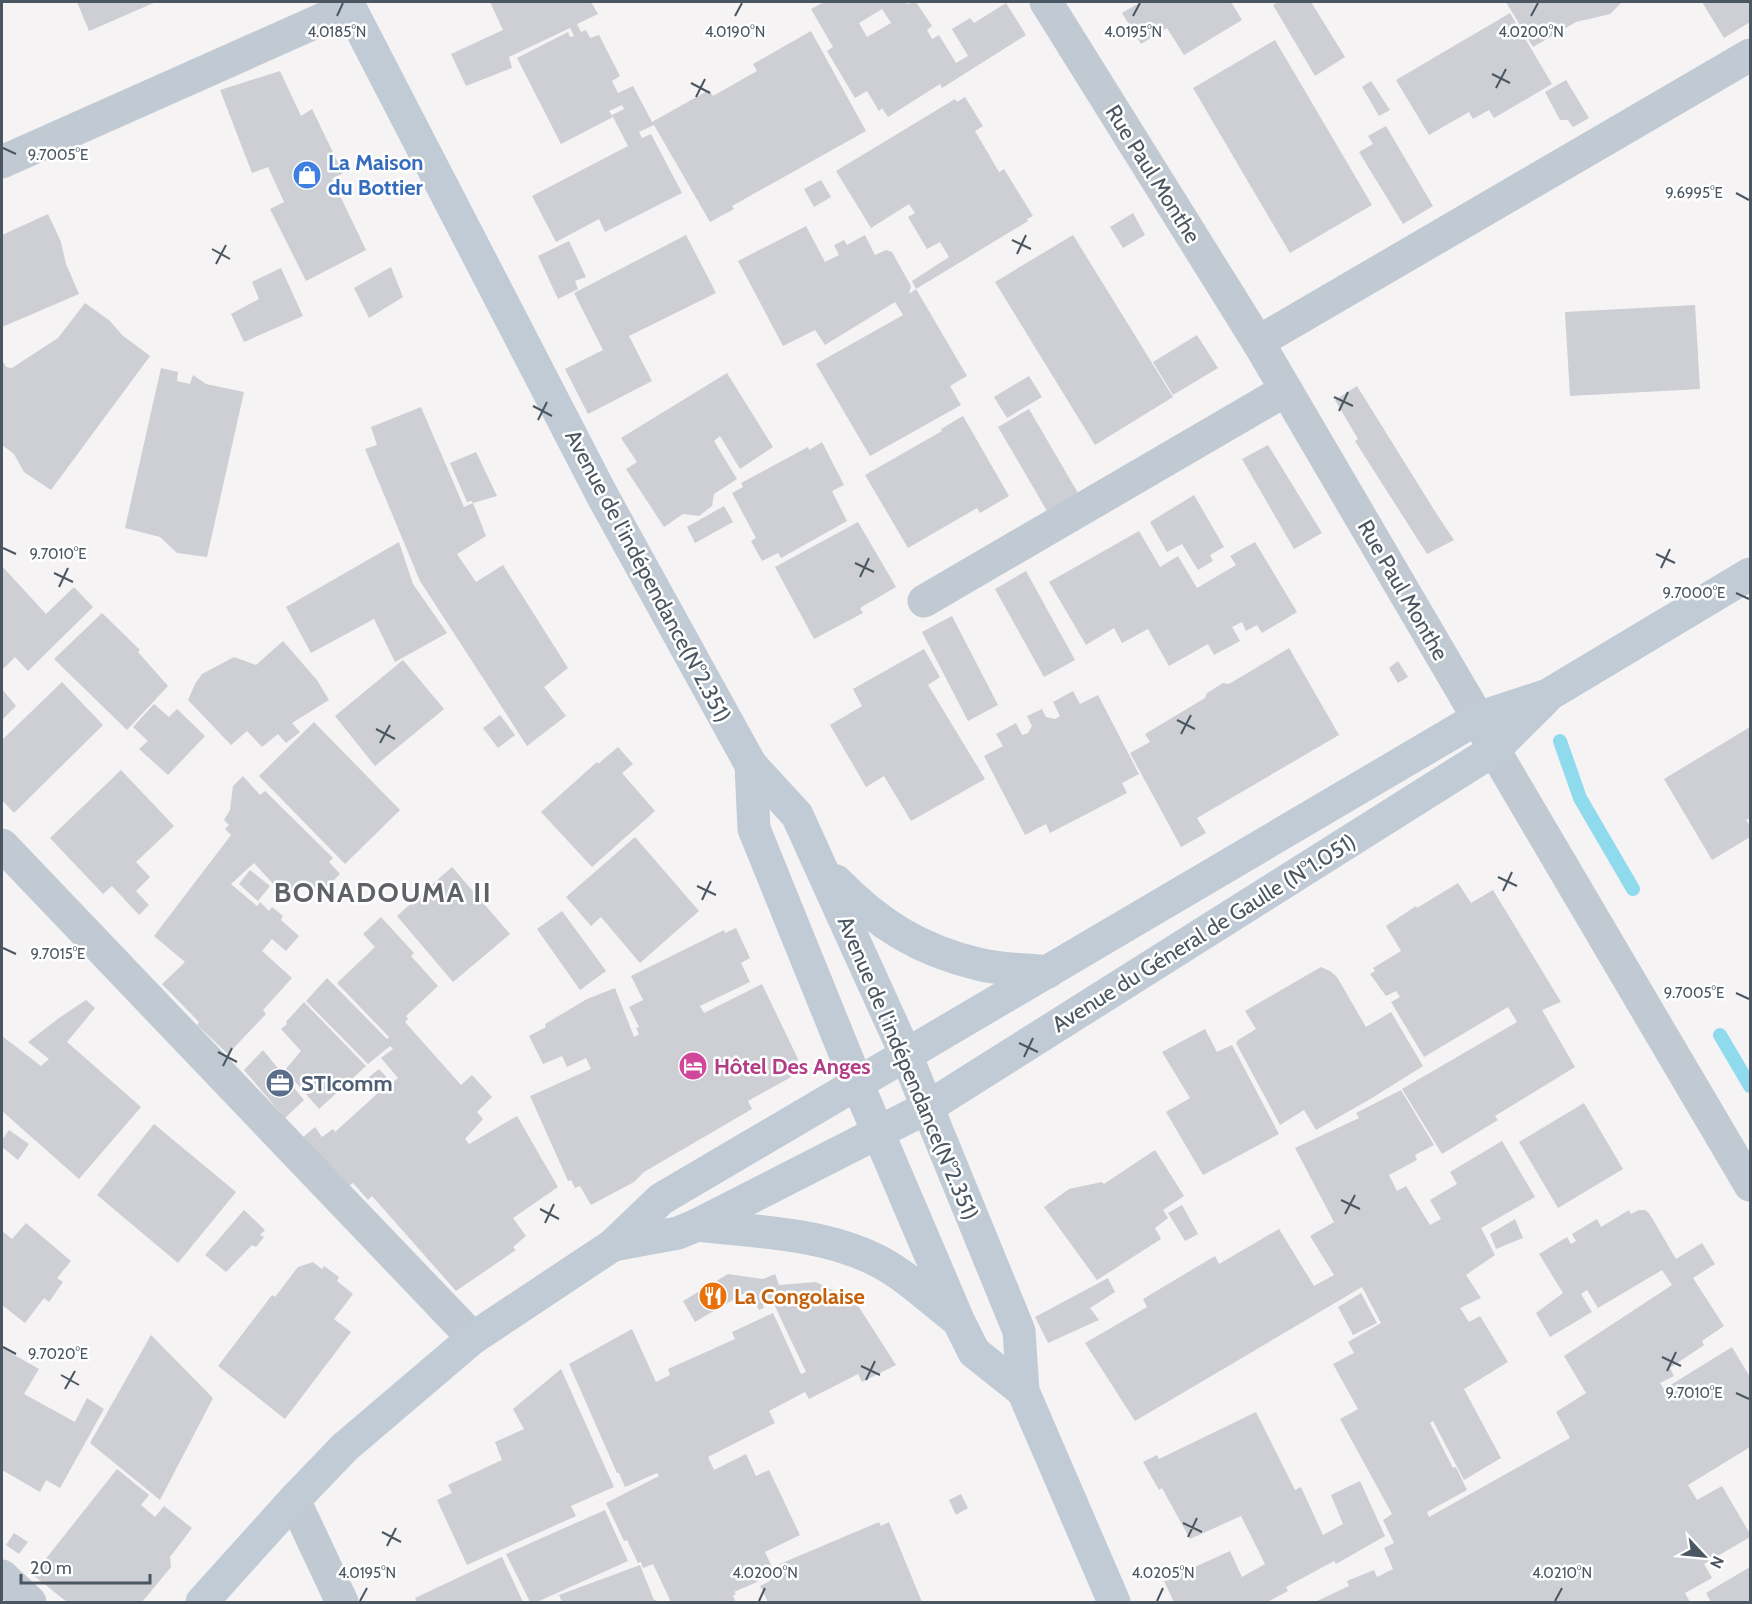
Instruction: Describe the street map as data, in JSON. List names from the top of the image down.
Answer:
{
  "streets": {
    "main road": ["Avenue de l'indépendance(N°2.351)", "Avenue du Géneral de Gaulle (N°1.051)"],
    "street": ["Rue Paul Monthe"]
  },
  "crossings": [
    ["Rue Paul Monthe", "Avenue du Géneral de Gaulle (N°1.051)"],
    ["Avenue de l'indépendance(N°2.351)", "Avenue du Géneral de Gaulle (N°1.051)"]
  ],
  "districts": ["BONADOUMA II"],
  "places": {
    "shop": ["La Maison du Bottier"],
    "hotel": ["Hôtel Des Anges"],
    "office": ["STIcomm"],
    "restaurant": ["La Congolaise"]
  },
  "scale_bar": "20 m",
  "north": "bottom right",
  "coordinates": [
    "4.0185°N",
    "4.0190°N",
    "4.0195°N",
    "4.0200°N",
    "9.7005°E",
    "9.6995°E",
    "9.7010°E",
    "9.7000°E",
    "9.7015°E",
    "9.7020°E",
    "4.0205°N",
    "4.0210°N"
  ]
}
